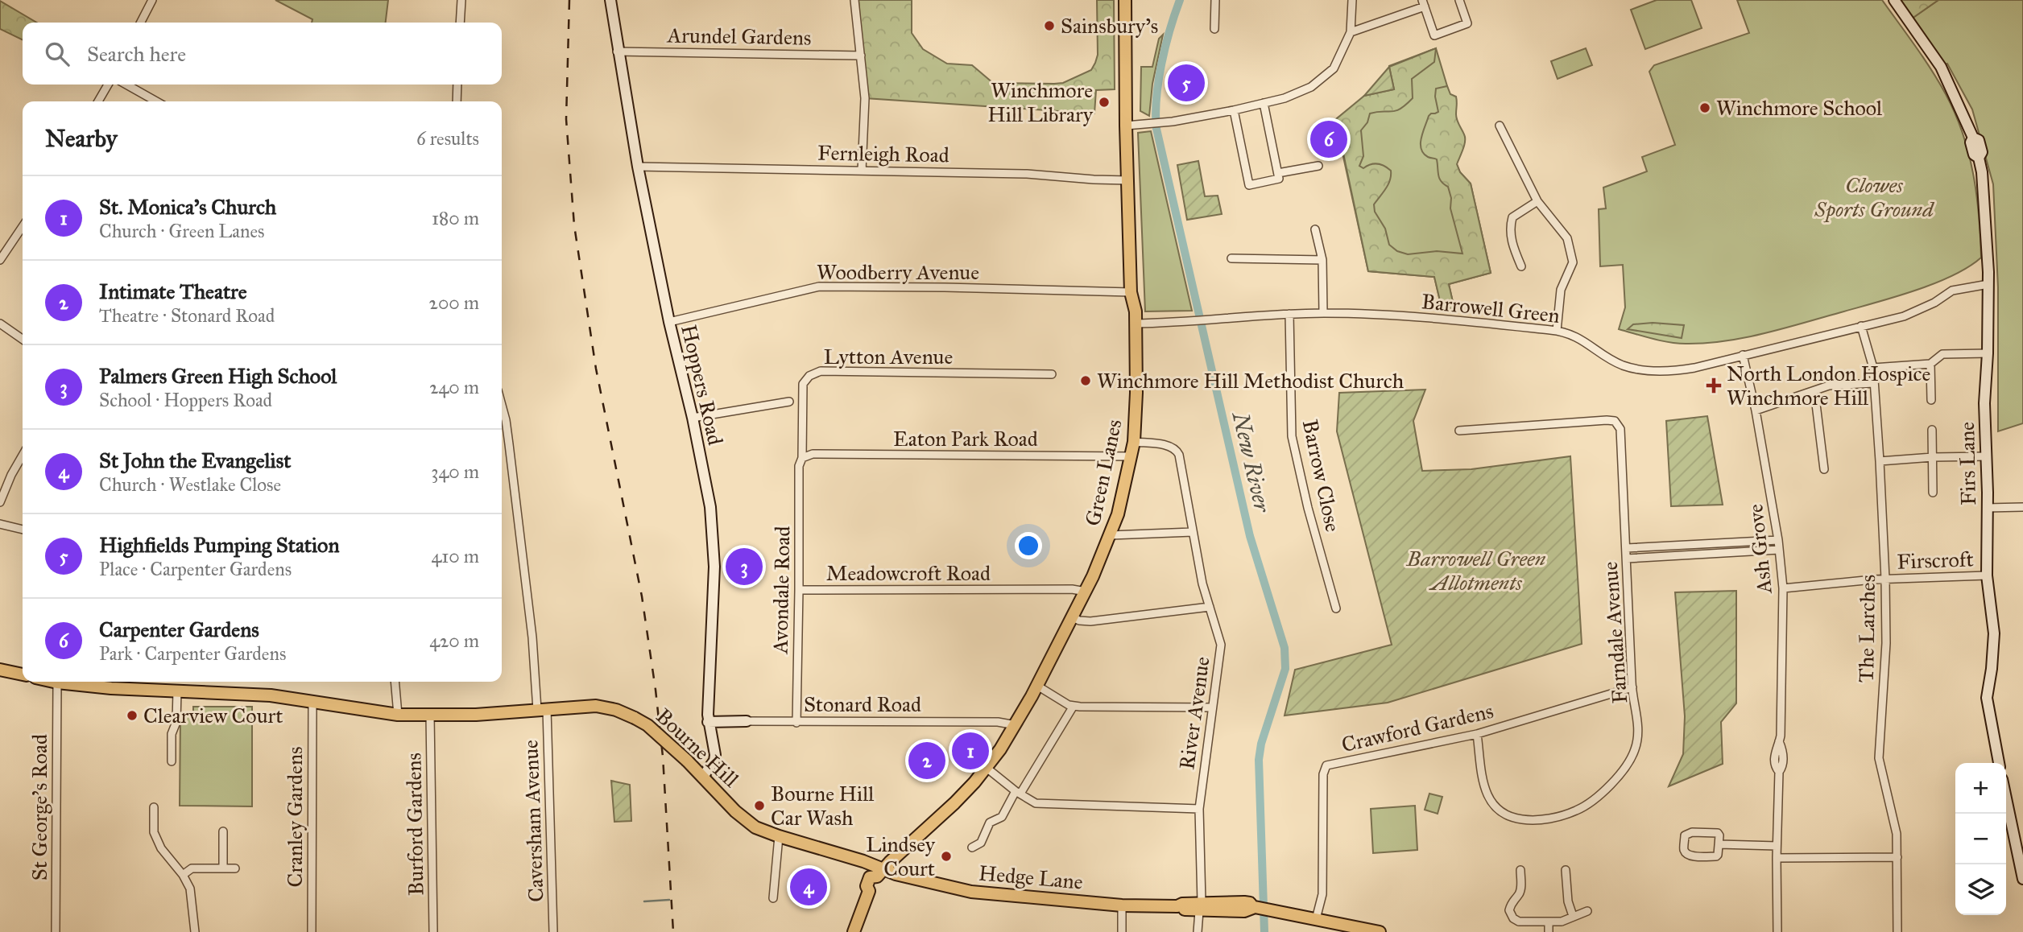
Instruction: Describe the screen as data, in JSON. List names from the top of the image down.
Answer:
{
  "streets": {
    "main road": ["Green Lanes", "Bourne Hill", "Hedge Lane"],
    "street": [
      "Arundel Gardens",
      "Fernleigh Road",
      "Woodberry Avenue",
      "Barrowell Green",
      "Lytton Avenue",
      "Hoppers Road",
      "Eaton Park Road",
      "Firs Lane",
      "Barrow Close",
      "Ash Grove",
      "Firscroft",
      "Meadowcroft Road",
      "Avondale Road",
      "The Larches",
      "Farndale Avenue",
      "Stonard Road",
      "River Avenue",
      "Crawford Gardens",
      "St George's Road",
      "Cranley Gardens",
      "Caversham Avenue",
      "Burford Gardens"
    ]
  },
  "crossings": [
    ["Arundel Gardens", "Hoppers Road"],
    ["Fernleigh Road", "Hoppers Road"],
    ["Fernleigh Road", "Green Lanes"],
    ["Woodberry Avenue", "Hoppers Road"],
    ["Woodberry Avenue", "Green Lanes"],
    ["Barrowell Green", "Firs Lane"],
    ["Barrowell Green", "Green Lanes"],
    ["Barrowell Green", "Barrow Close"],
    ["Barrowell Green", "Ash Grove"],
    ["Barrowell Green", "The Larches"],
    ["Lytton Avenue", "Eaton Park Road"],
    ["Lytton Avenue", "Avondale Road"],
    ["Hoppers Road", "Stonard Road"],
    ["Hoppers Road", "Bourne Hill"],
    ["Eaton Park Road", "Green Lanes"],
    ["Eaton Park Road", "Avondale Road"],
    ["Firs Lane", "Firscroft"],
    ["Green Lanes", "Meadowcroft Road"],
    ["Green Lanes", "Stonard Road"],
    ["Green Lanes", "River Avenue"],
    ["Green Lanes", "Bourne Hill"],
    ["Green Lanes", "Hedge Lane"],
    ["Ash Grove", "Firscroft"],
    ["Firscroft", "The Larches"],
    ["Meadowcroft Road", "Avondale Road"],
    ["Avondale Road", "Stonard Road"],
    ["Farndale Avenue", "Crawford Gardens"],
    ["River Avenue", "Hedge Lane"],
    ["Crawford Gardens", "Hedge Lane"],
    ["Bourne Hill", "St George's Road"],
    ["Bourne Hill", "Cranley Gardens"],
    ["Bourne Hill", "Caversham Avenue"],
    ["Bourne Hill", "Burford Gardens"],
    ["Bourne Hill", "Hedge Lane"]
  ],
  "water": ["New River"],
  "parks": ["Clowes Sports Ground", "Barrowell Green Allotments"],
  "places": {
    "other": [
      "Sainsbury's",
      "Winchmore Hill Library",
      "Winchmore School",
      "Winchmore Hill Methodist Church",
      "Clearview Court",
      "Bourne Hill Car Wash",
      "Lindsey Court"
    ],
    "health": ["North London Hospice Winchmore Hill"]
  },
  "page": {
    "search": "Search here",
    "pins": [
      "5",
      "6",
      "3",
      "1",
      "2",
      "4"
    ],
    "heading": ["Nearby", "6 results"],
    "list": [
      {
        "mark": "1",
        "name": "St. Monica’s Church",
        "note": "Church · Green Lanes",
        "value": "180 m"
      },
      {
        "mark": "2",
        "name": "Intimate Theatre",
        "note": "Theatre · Stonard Road",
        "value": "200 m"
      },
      {
        "mark": "3",
        "name": "Palmers Green High School",
        "note": "School · Hoppers Road",
        "value": "240 m"
      },
      {
        "mark": "4",
        "name": "St John the Evangelist",
        "note": "Church · Westlake Close",
        "value": "340 m"
      },
      {
        "mark": "5",
        "name": "Highfields Pumping Station",
        "note": "Place · Carpenter Gardens",
        "value": "410 m"
      },
      {
        "mark": "6",
        "name": "Carpenter Gardens",
        "note": "Park · Carpenter Gardens",
        "value": "420 m"
      }
    ],
    "map_buttons": ["+", "−"]
  }
}
